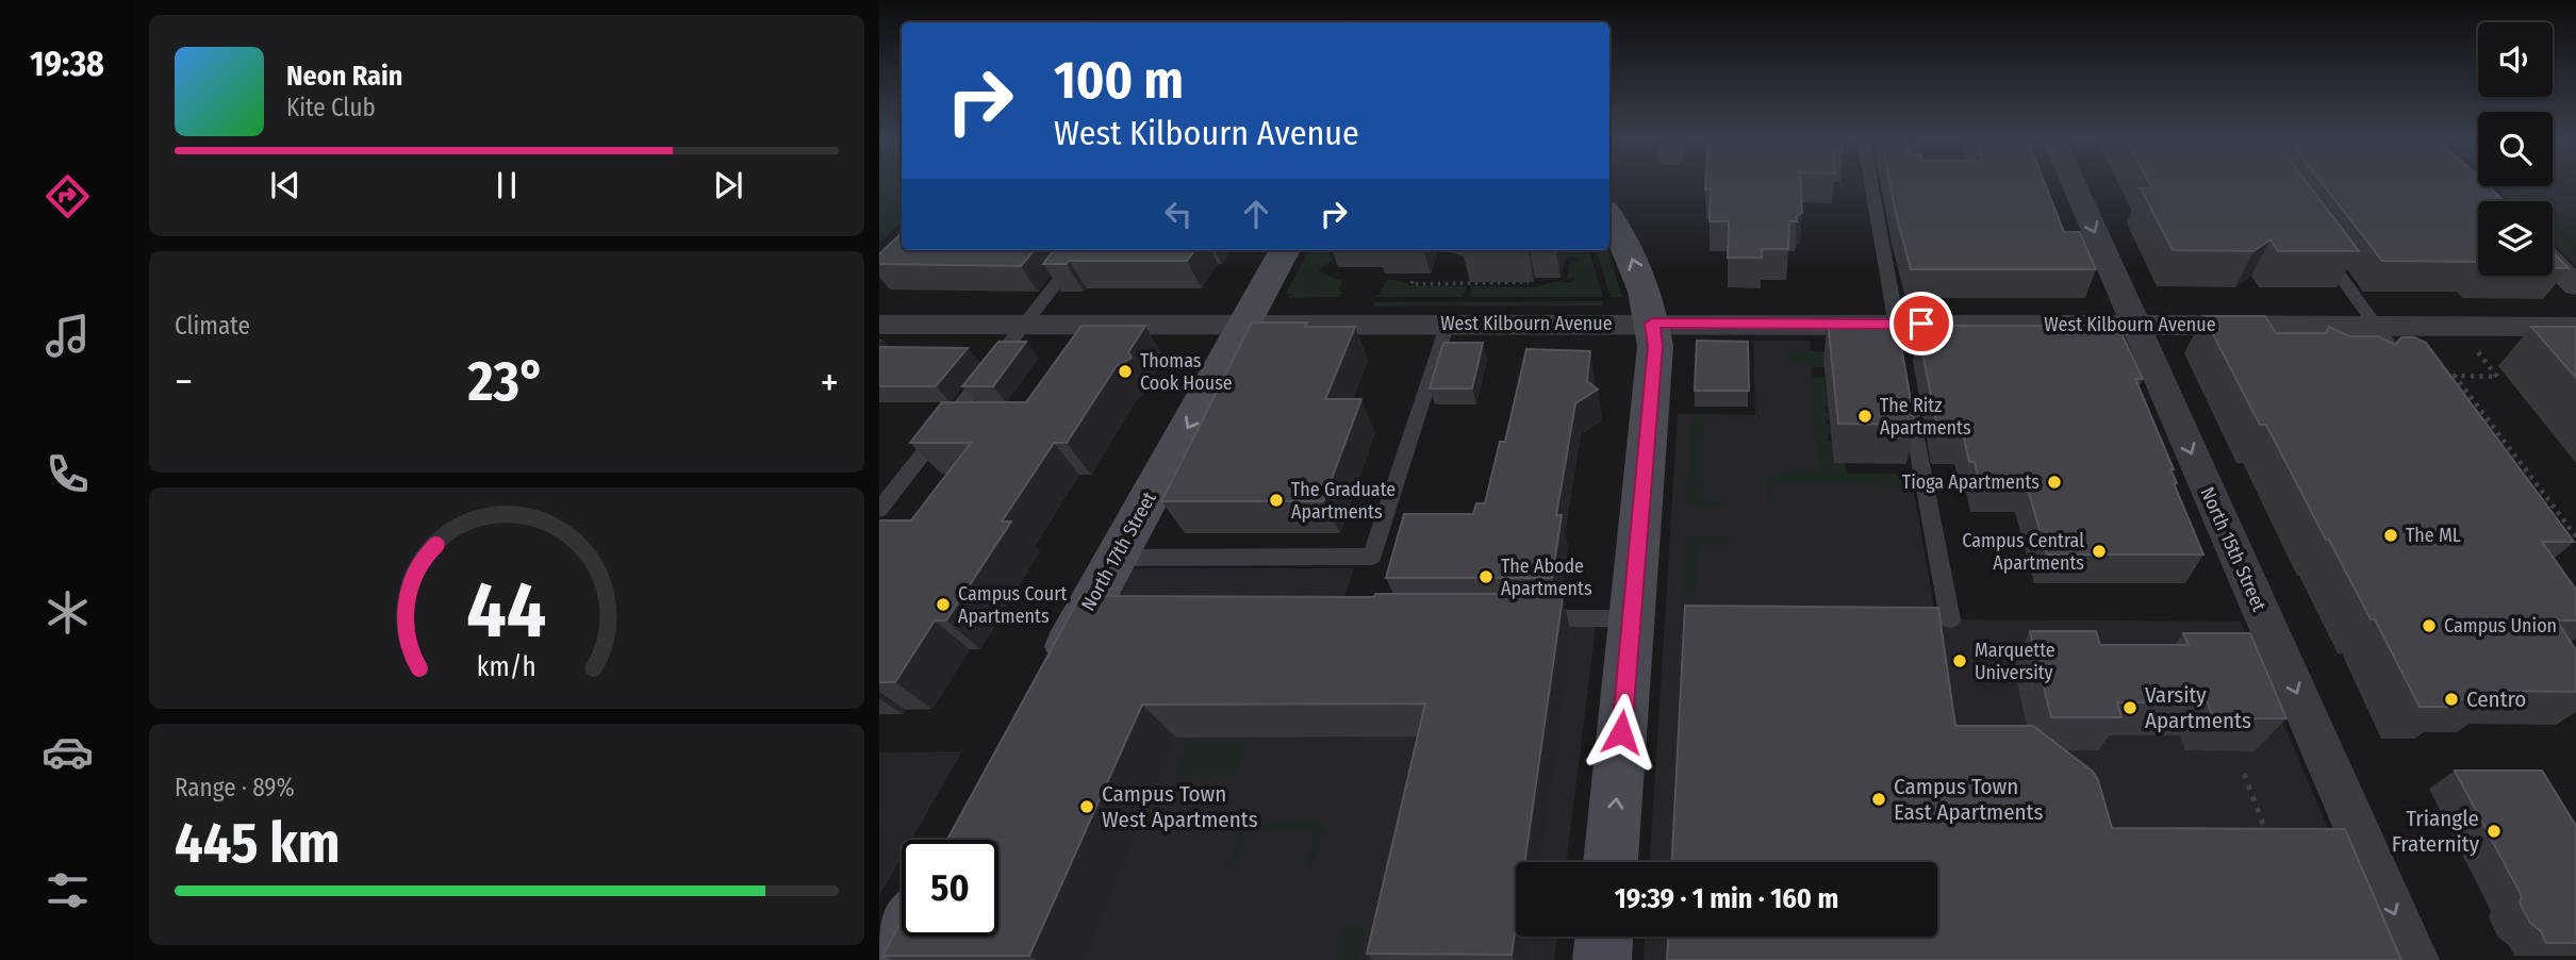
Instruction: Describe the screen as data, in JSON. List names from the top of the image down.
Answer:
{
  "streets": {
    "main road": ["North 17th Street"],
    "street": ["West Kilbourn Avenue", "North 15th Street"]
  },
  "crossings": [
    ["West Kilbourn Avenue", "North 15th Street"],
    ["West Kilbourn Avenue", "North 17th Street"]
  ],
  "one_way": ["North 15th Street", "North 17th Street"],
  "places": [
    "Thomas Cook House",
    "The Ritz Apartments",
    "Tioga Apartments",
    "The Graduate Apartments",
    "The ML",
    "Campus Central Apartments",
    "The Abode Apartments",
    "Campus Court Apartments",
    "Campus Union",
    "Marquette University",
    "Centro",
    "Varsity Apartments",
    "Campus Town East Apartments",
    "Campus Town West Apartments",
    "Triangle Fraternity"
  ],
  "page": {
    "tabs": "19:38",
    "turn": ["100 m", "West Kilbourn Avenue"],
    "song": ["Neon Rain", "Kite Club"],
    "tile": [
      "Climate",
      ["Range · 89%", "445 km"]
    ],
    "heat": ["−", "23°", "+"],
    "limit": "50",
    "trip": "19:39 · 1 min · 160 m",
    "gauge": ["44", "km/h"]
  }
}
